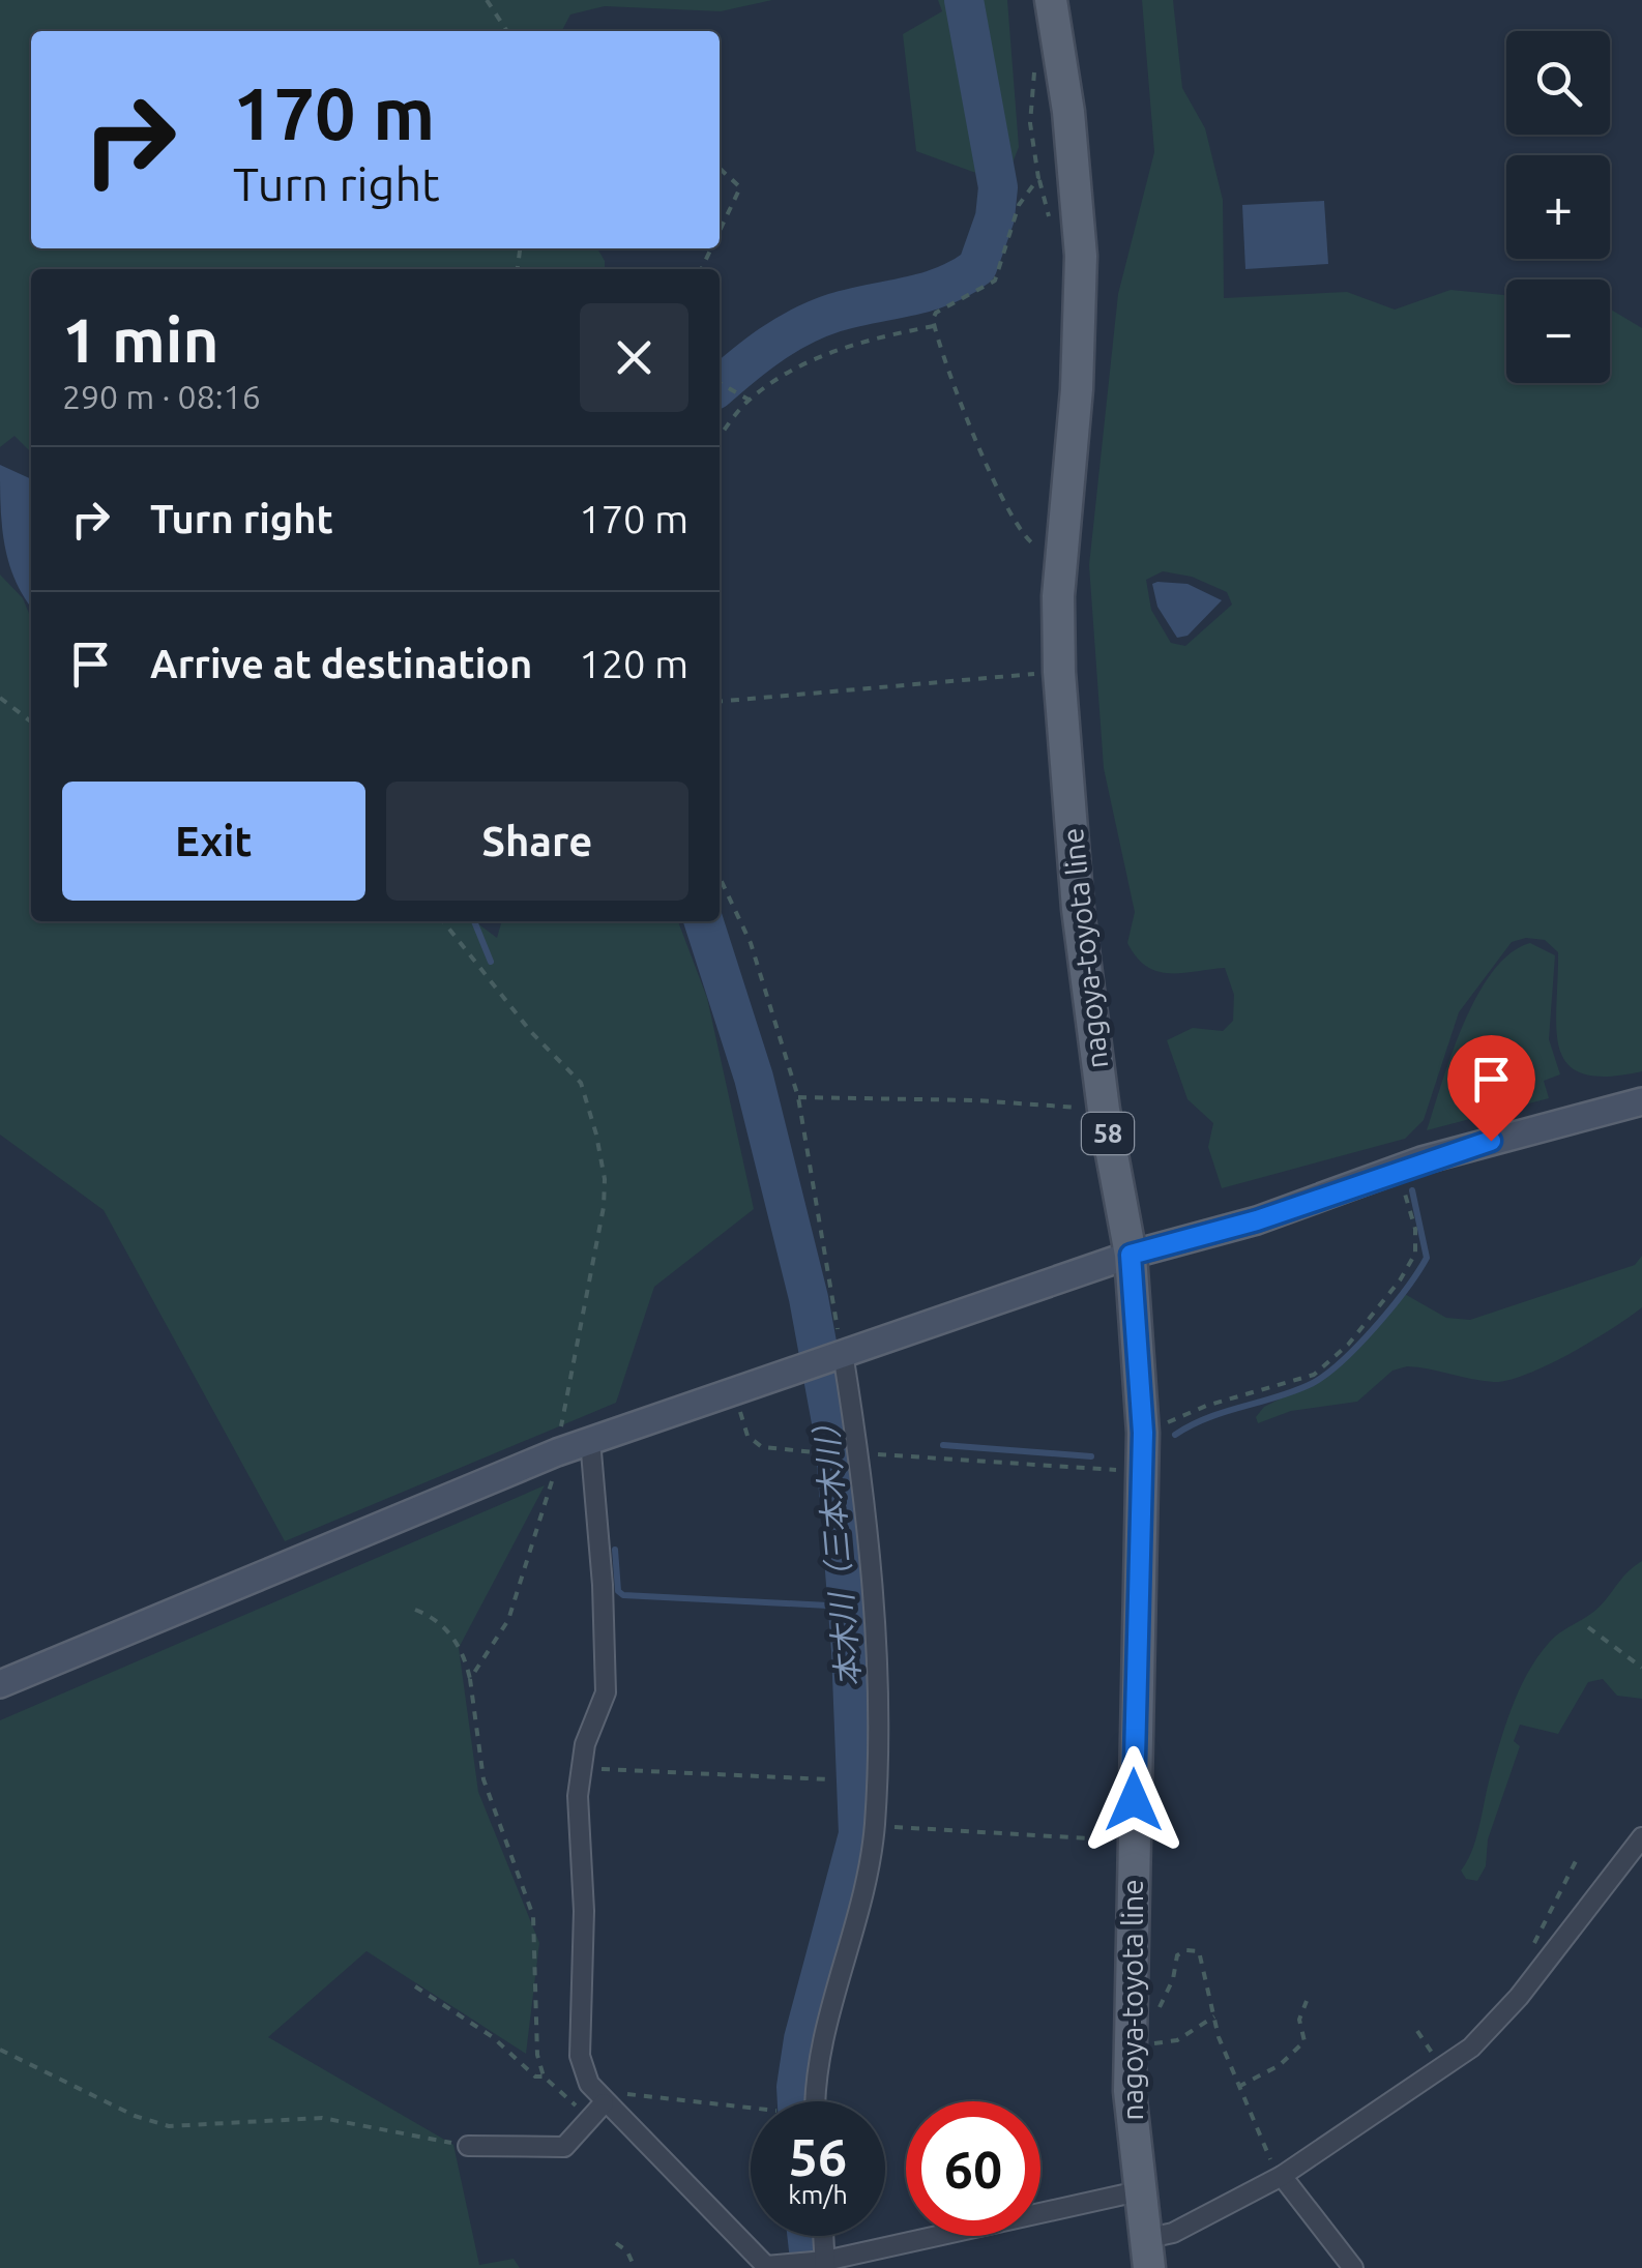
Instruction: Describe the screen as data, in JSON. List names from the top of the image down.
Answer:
{
  "streets": {
    "main road": ["nagoya-toyota line", "58"]
  },
  "water": ["本木川（三本木川）"],
  "page": {
    "map_buttons": ["+", "−"],
    "turn": ["170 m", "Turn right"],
    "heading": ["1 min", "290 m · 08:16"],
    "list": [
      {
        "name": "Turn right",
        "value": "170 m"
      },
      {
        "name": "Arrive at destination",
        "value": "120 m"
      }
    ],
    "buttons": ["Exit", "Share"],
    "speed": "56 km/h",
    "limit": "60"
  }
}
